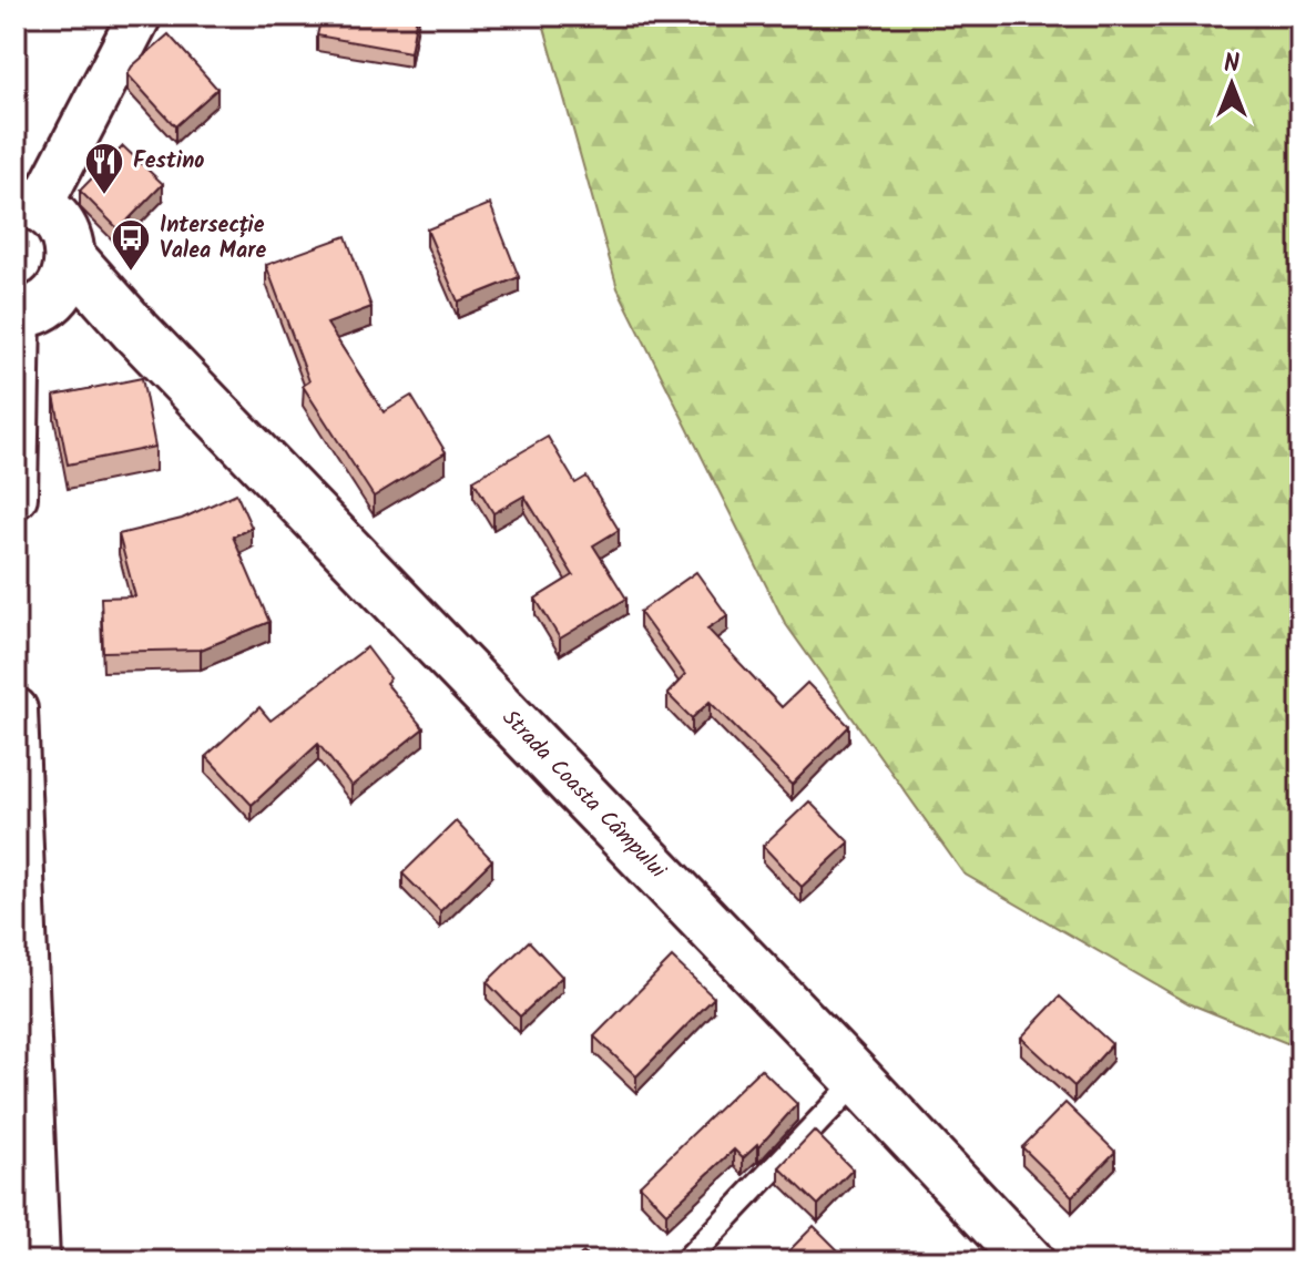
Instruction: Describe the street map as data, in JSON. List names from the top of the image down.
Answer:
{
  "streets": {
    "street": ["Strada Coasta Câmpului"]
  },
  "places": {
    "restaurant": ["Festino"],
    "bus stop": ["Intersecție Valea Mare"]
  },
  "north": "top"
}
